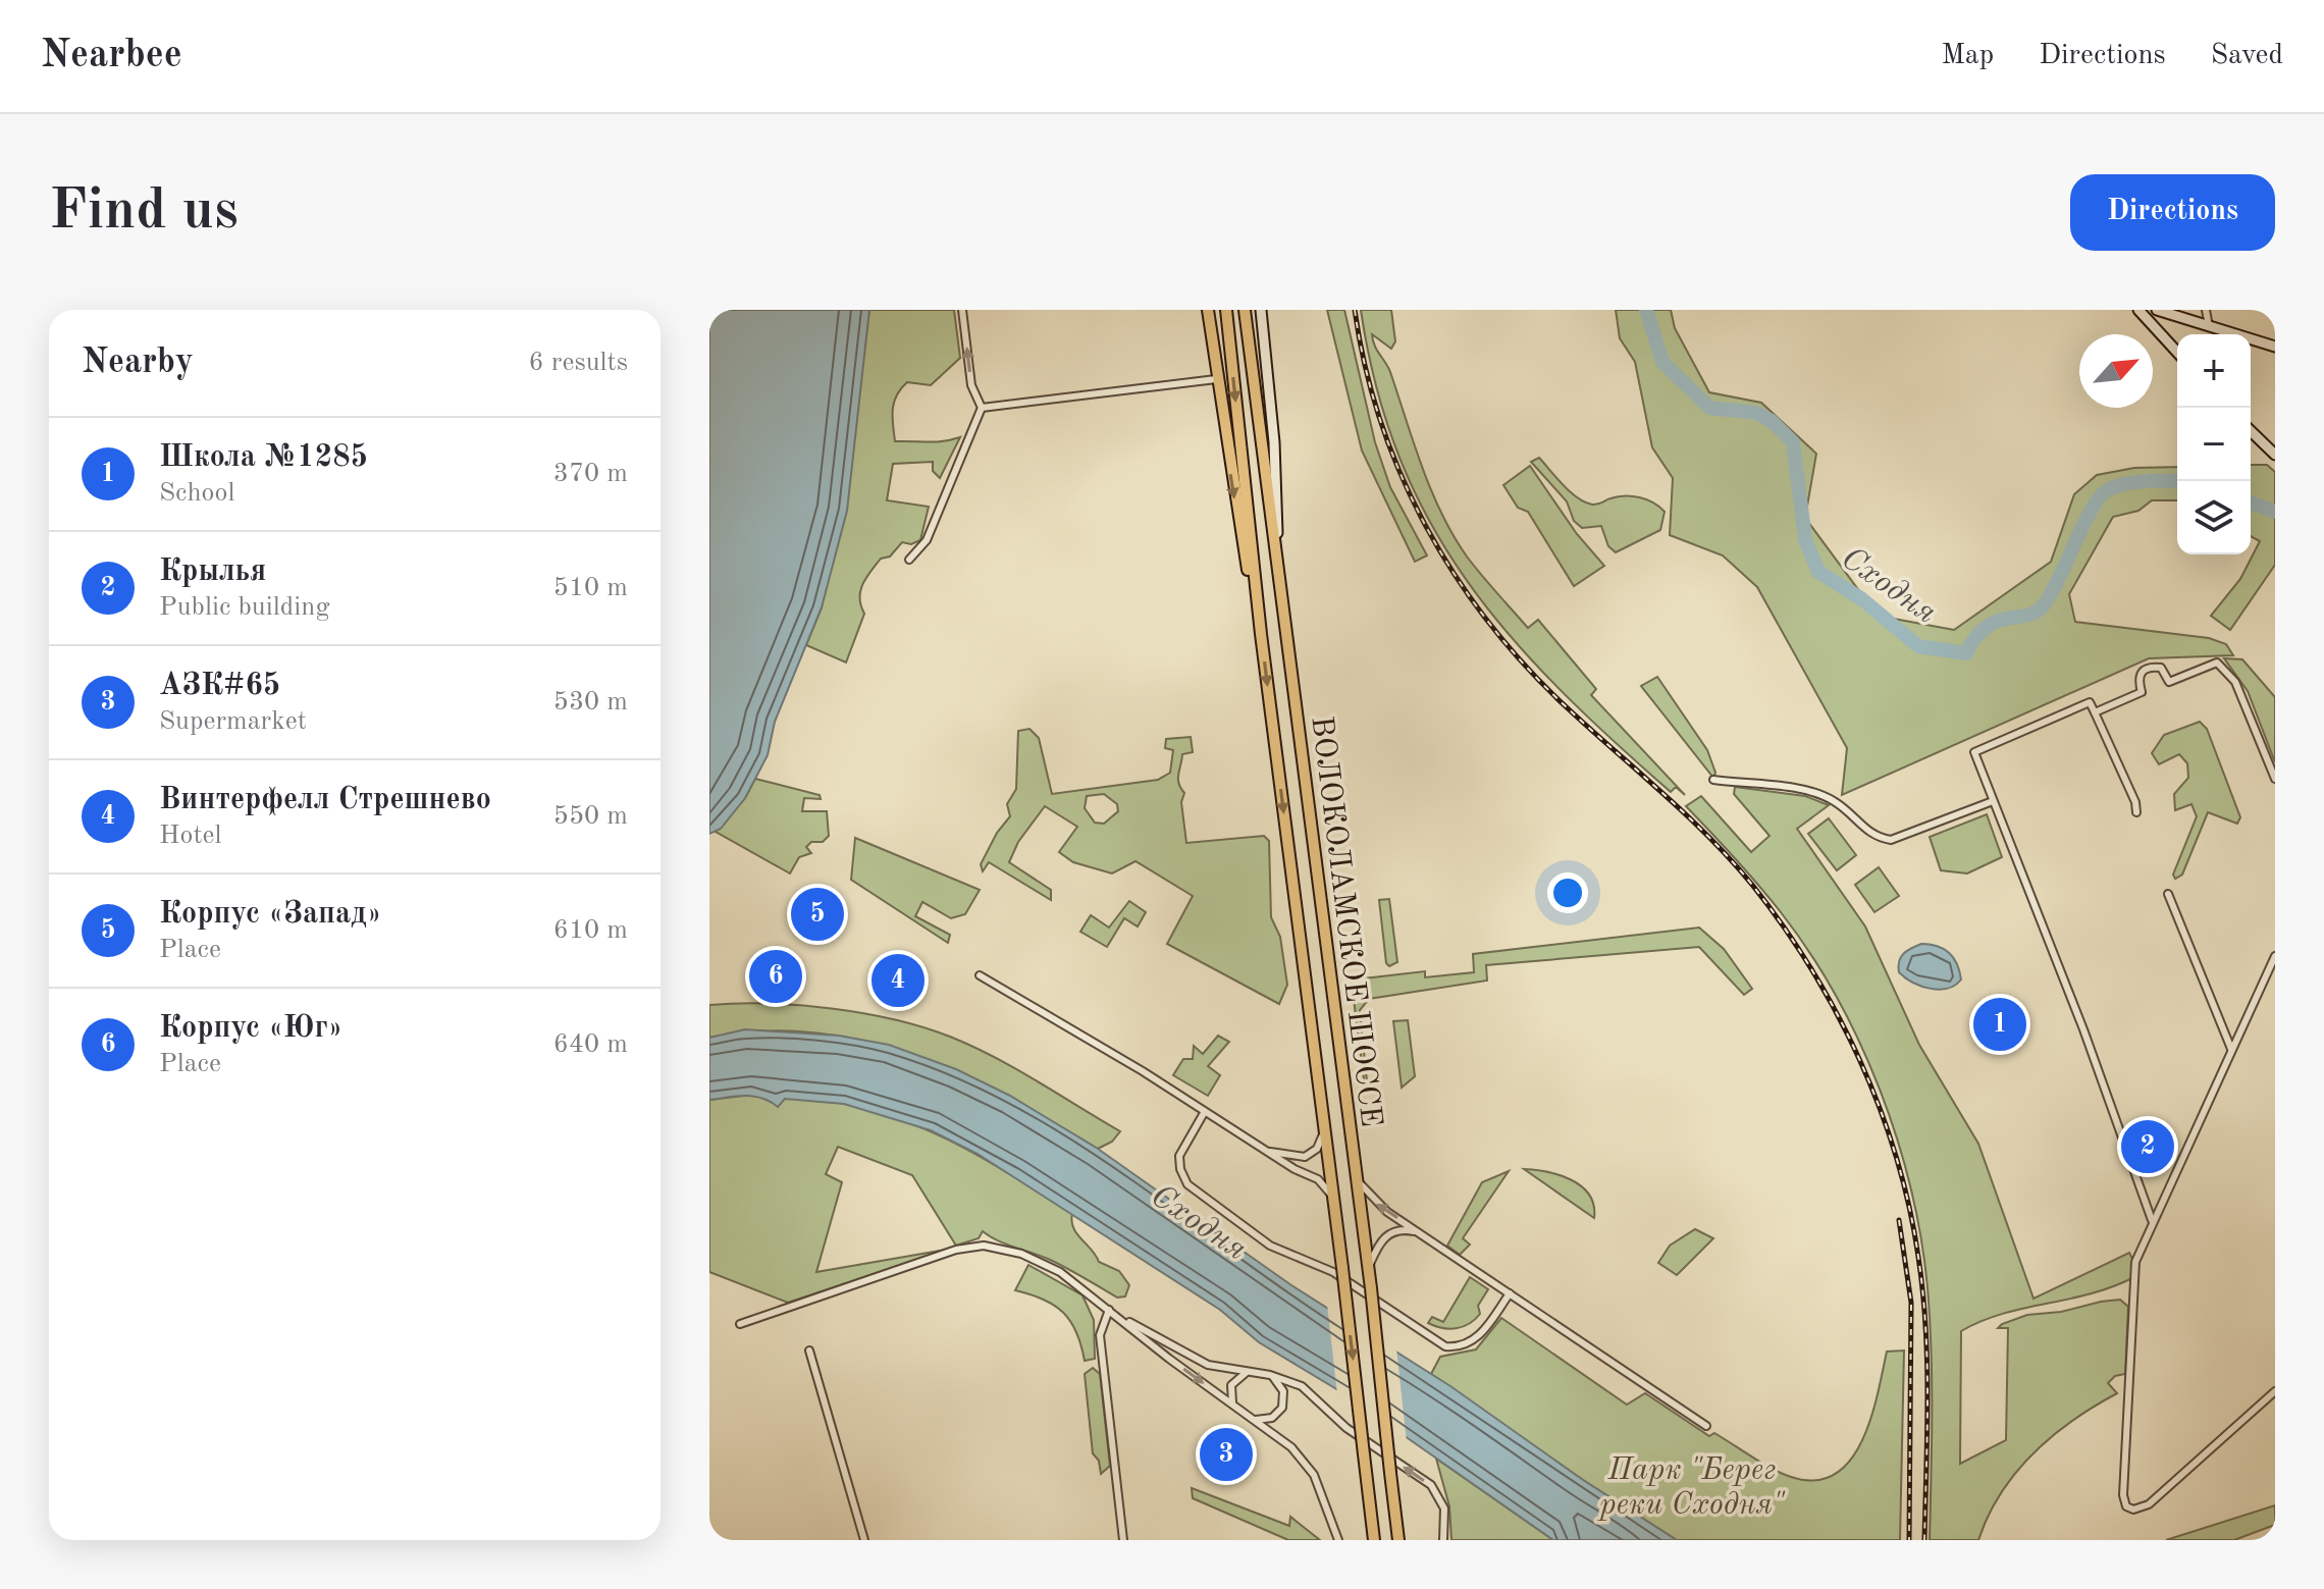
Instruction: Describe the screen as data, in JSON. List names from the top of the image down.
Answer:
{
  "streets": {
    "main road": ["ВОЛОКОЛАМСКОЕ ШОССЕ"]
  },
  "water": ["Сходня"],
  "parks": ["Парк \"Берег реки Сходня\""],
  "north": "top right",
  "page": {
    "header": "Nearbee",
    "nav": ["Map", "Directions", "Saved"],
    "buttons": "Directions",
    "title": "Find us",
    "heading": ["Nearby", "6 results"],
    "map_buttons": ["+", "−"],
    "list": [
      {
        "mark": "1",
        "name": "Школа №1285",
        "note": "School",
        "value": "370 m"
      },
      {
        "mark": "2",
        "name": "Крылья",
        "note": "Public building",
        "value": "510 m"
      },
      {
        "mark": "3",
        "name": "АЗК#65",
        "note": "Supermarket",
        "value": "530 m"
      },
      {
        "mark": "4",
        "name": "Винтерфелл Стрешнево",
        "note": "Hotel",
        "value": "550 m"
      },
      {
        "mark": "5",
        "name": "Корпус «Запад»",
        "note": "Place",
        "value": "610 m"
      },
      {
        "mark": "6",
        "name": "Корпус «Юг»",
        "note": "Place",
        "value": "640 m"
      }
    ],
    "pins": [
      "5",
      "6",
      "4",
      "1",
      "2",
      "3"
    ]
  }
}
